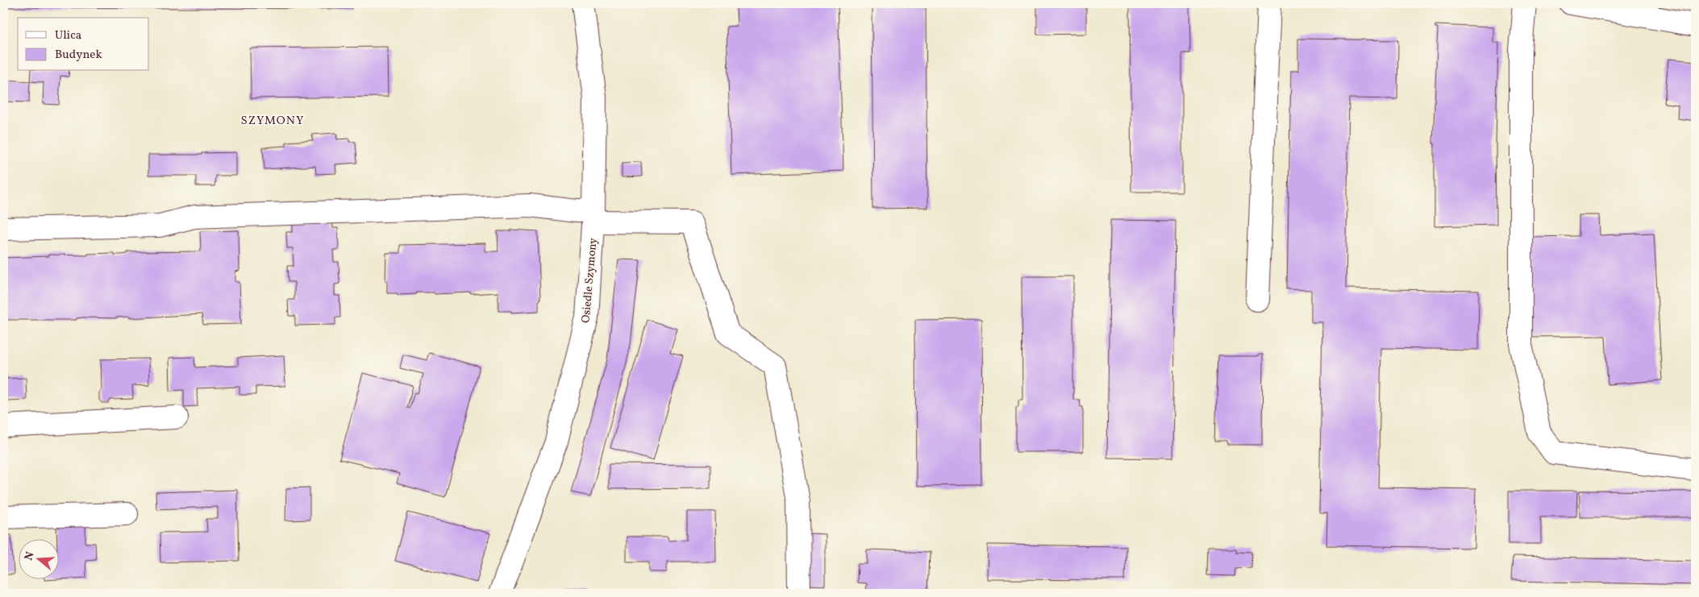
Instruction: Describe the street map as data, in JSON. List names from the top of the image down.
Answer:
{
  "streets": {
    "street": ["Osiedle Szymony"]
  },
  "districts": ["SZYMONY"],
  "legend": ["Ulica", "Budynek"],
  "north": "left"
}
